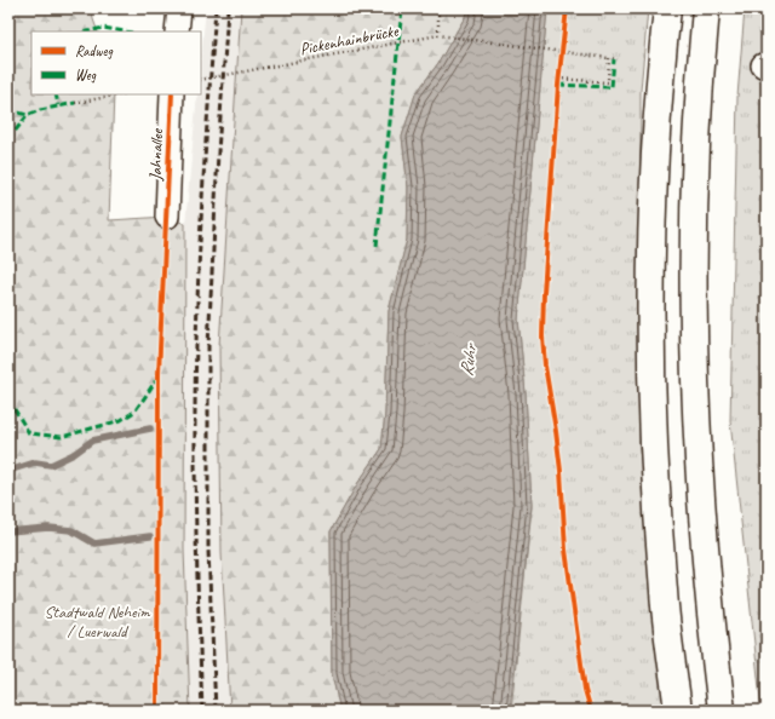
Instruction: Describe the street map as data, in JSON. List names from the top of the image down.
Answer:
{
  "streets": {
    "street": ["Jahnallee"],
    "path": ["Pickenhainbrücke"]
  },
  "water": ["Ruhr"],
  "parks": ["Stadtwald Neheim / Luerwald"],
  "legend": ["Radweg", "Weg"]
}
